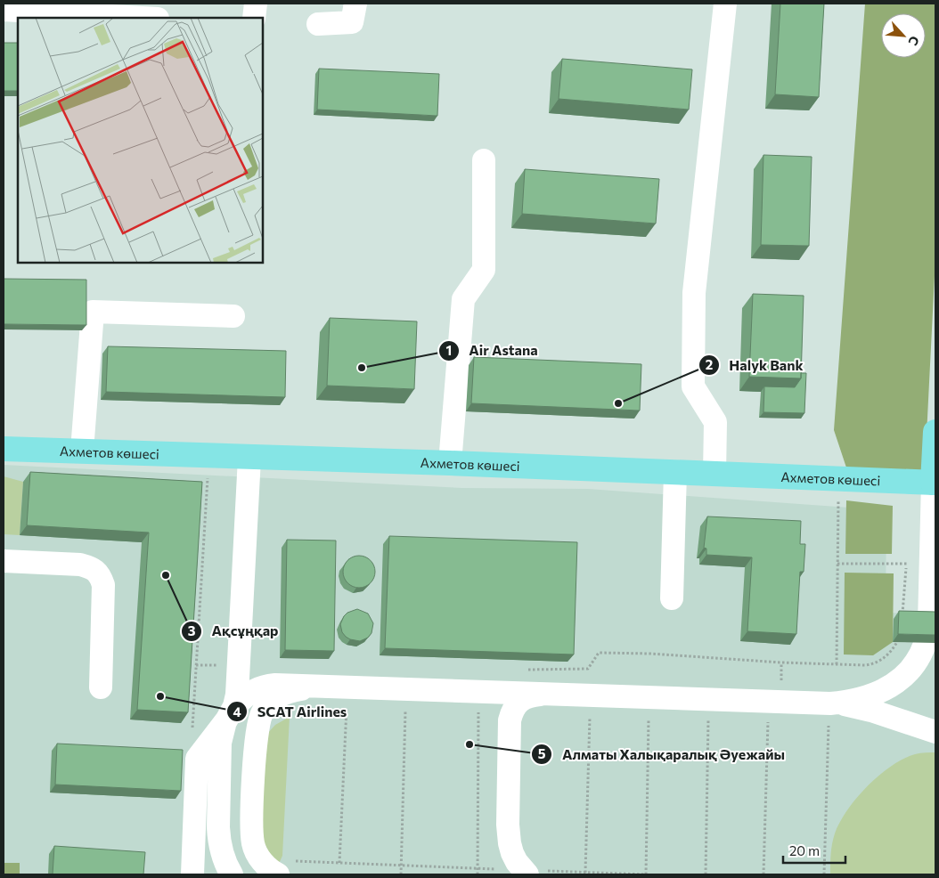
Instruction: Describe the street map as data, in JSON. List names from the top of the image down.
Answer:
{
  "streets": {
    "main road": ["Ахметов көшесі"]
  },
  "places": [
    "Air Astana",
    "Halyk Bank",
    "Ақсұңқар",
    "SCAT Airlines",
    "Алматы Халықаралық Әуежайы"
  ],
  "scale_bar": "20 m",
  "north": "bottom right"
}
